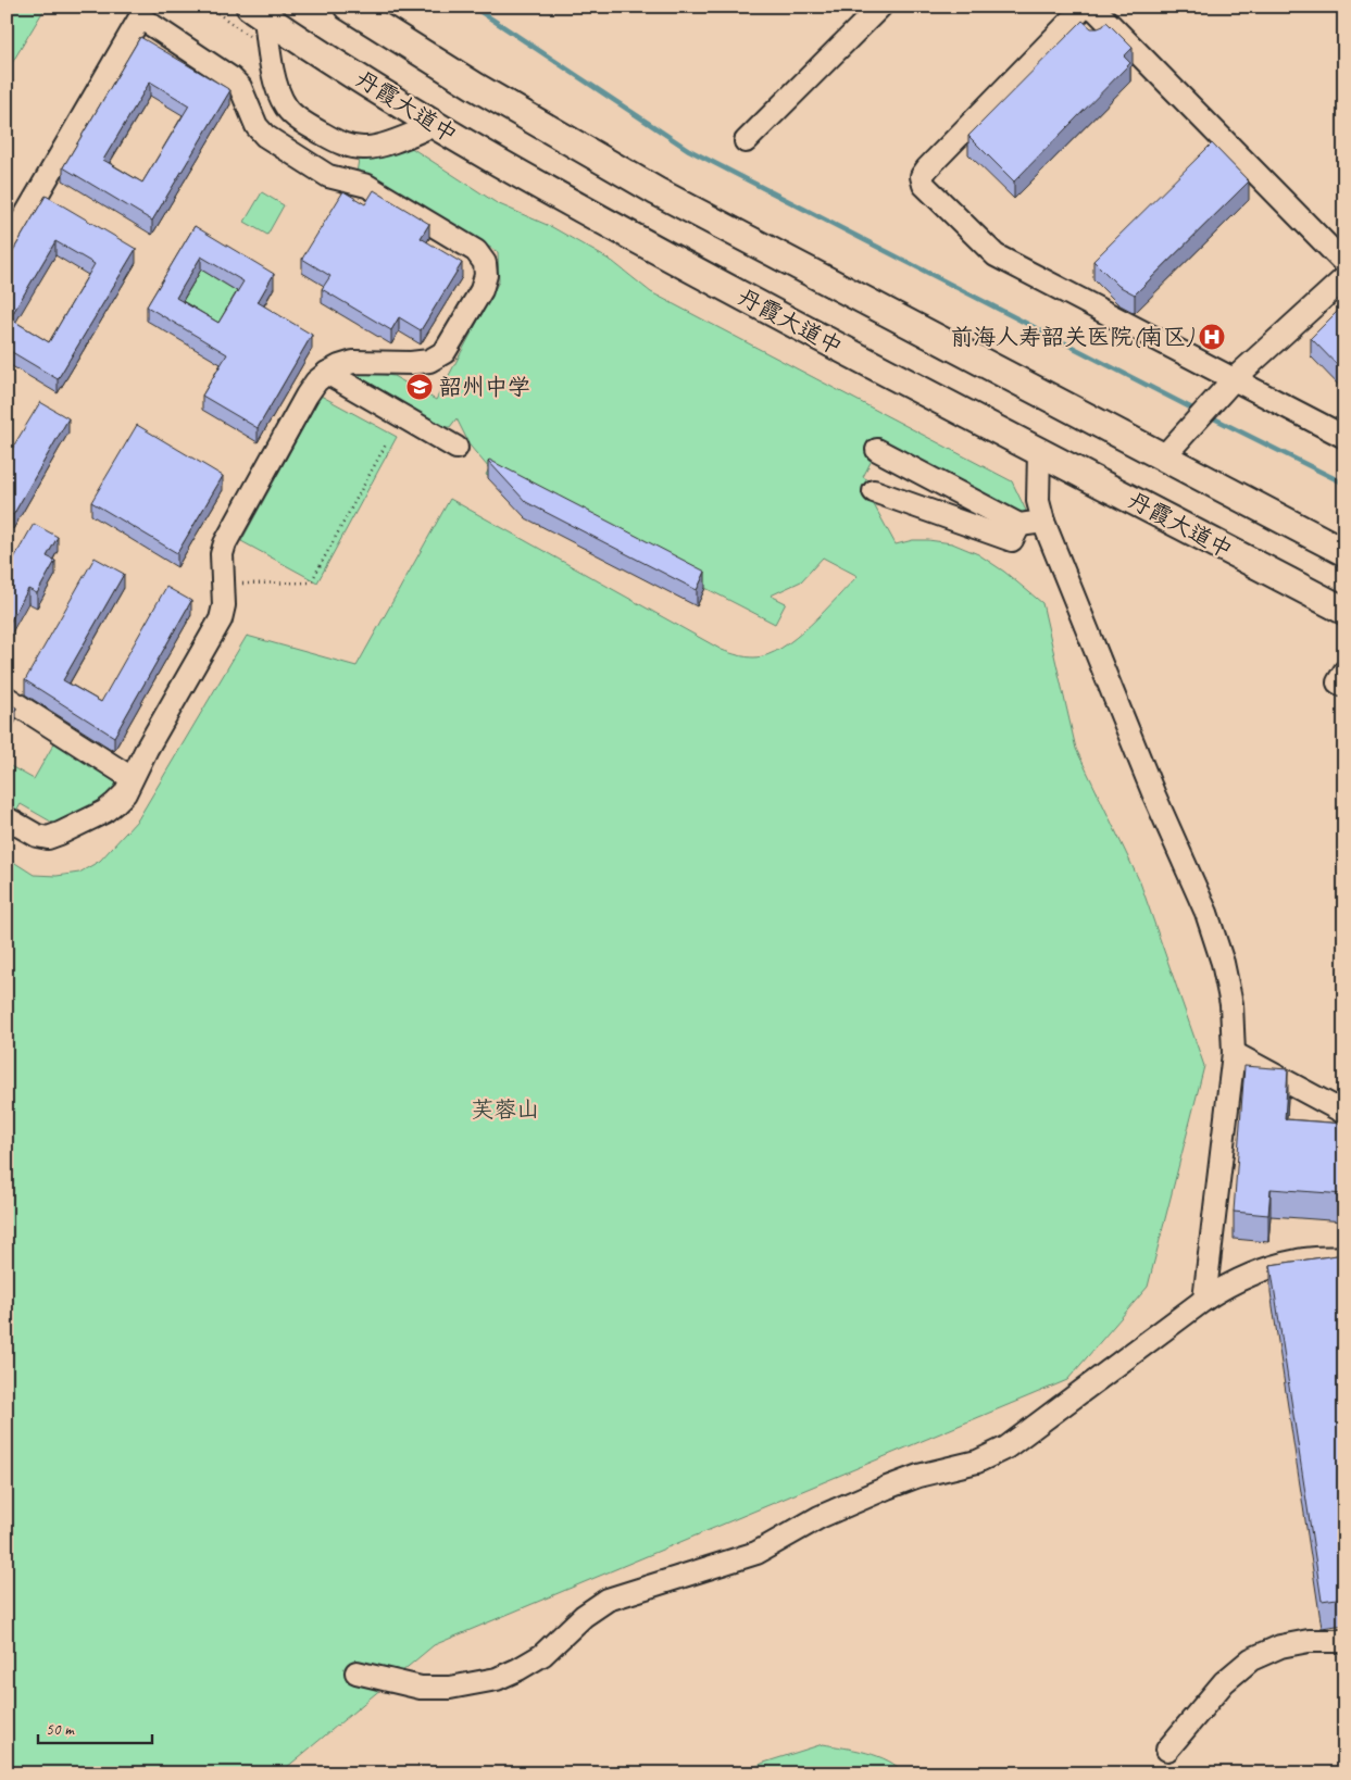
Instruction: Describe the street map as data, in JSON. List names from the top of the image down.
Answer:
{
  "streets": {
    "main road": ["丹霞大道中"]
  },
  "parks": ["芙蓉山"],
  "places": {
    "hospital": ["前海人寿韶关医院(南区)"],
    "school or university": ["韶州中学"]
  },
  "scale_bar": "50 m"
}
